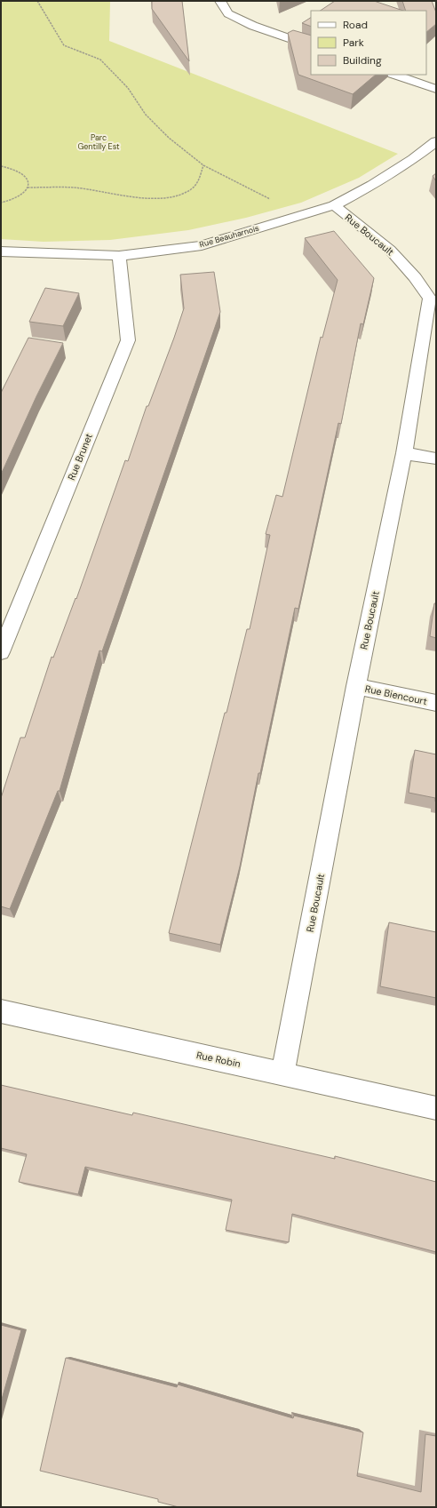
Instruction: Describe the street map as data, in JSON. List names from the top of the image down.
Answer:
{
  "streets": {
    "street": [
      "Rue Boucault",
      "Rue Beauharnois",
      "Rue Brunet",
      "Rue Biencourt",
      "Rue Robin"
    ]
  },
  "crossings": [
    ["Rue Boucault", "Rue Beauharnois"],
    ["Rue Boucault", "Rue Biencourt"],
    ["Rue Boucault", "Rue Robin"],
    ["Rue Beauharnois", "Rue Brunet"]
  ],
  "parks": ["Parc Gentilly Est"],
  "legend": ["Road", "Park", "Building"]
}
